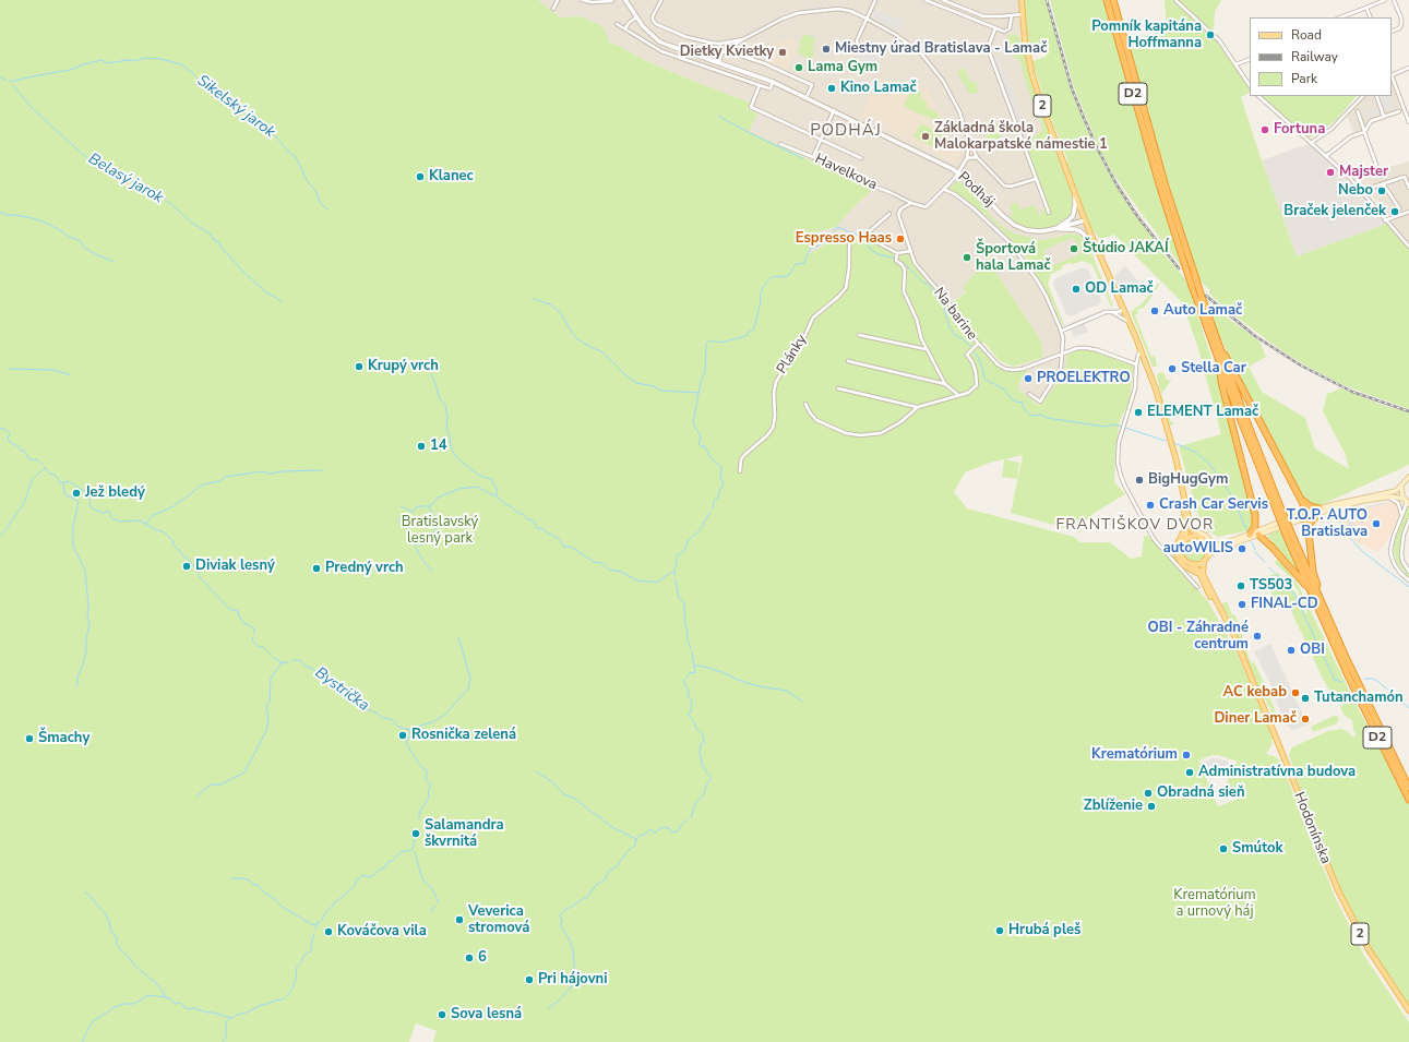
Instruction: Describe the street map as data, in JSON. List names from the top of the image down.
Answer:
{
  "streets": {
    "highway": ["D2"],
    "main road": ["2", "Hodonínska"],
    "street": [
      "Havelkova",
      "Podháj",
      "Na barine",
      "Plánky"
    ]
  },
  "crossings": [
    ["Havelkova", "Na barine"],
    ["Podháj", "Hodonínska"]
  ],
  "districts": ["PODHÁJ", "FRANTIŠKOV DVOR"],
  "water": ["Sikelský jarok", "Belasý jarok", "Bystrička"],
  "parks": ["Bratislavský lesný park", "Krematórium a urnový háj"],
  "places": [
    "Pomník kapitána Hoffmanna",
    "Miestny úrad Bratislava - Lamač",
    "Dietky Kvietky",
    "Lama Gym",
    "Kino Lamač",
    "Fortuna",
    "Základná škola Malokarpatské námestie 1",
    "Majster",
    "Klanec",
    "Nebo",
    "Braček jelenček",
    "Espresso Haas",
    "Štúdio JAKAÍ",
    "Športová hala Lamač",
    "OD Lamač",
    "Auto Lamač",
    "Krupý vrch",
    "Stella Car",
    "PROELEKTRO",
    "ELEMENT Lamač",
    "14",
    "BigHugGym",
    "Jež bledý",
    "Crash Car Servis",
    "T.O.P. AUTO Bratislava",
    "autoWILIS",
    "Diviak lesný",
    "Predný vrch",
    "TS503",
    "FINAL-CD",
    "OBI - Záhradné centrum",
    "OBI",
    "AC kebab",
    "Tutanchamón",
    "Diner Lamač",
    "Rosnička zelená",
    "Šmachy",
    "Krematórium",
    "Administratívna budova",
    "Obradná sieň",
    "Zblíženie",
    "Salamandra škvrnitá",
    "Smútok",
    "Veverica stromová",
    "Hrubá pleš",
    "Kováčova vila",
    "6",
    "Pri hájovni",
    "Sova lesná"
  ],
  "legend": ["Road", "Railway", "Park"]
}
